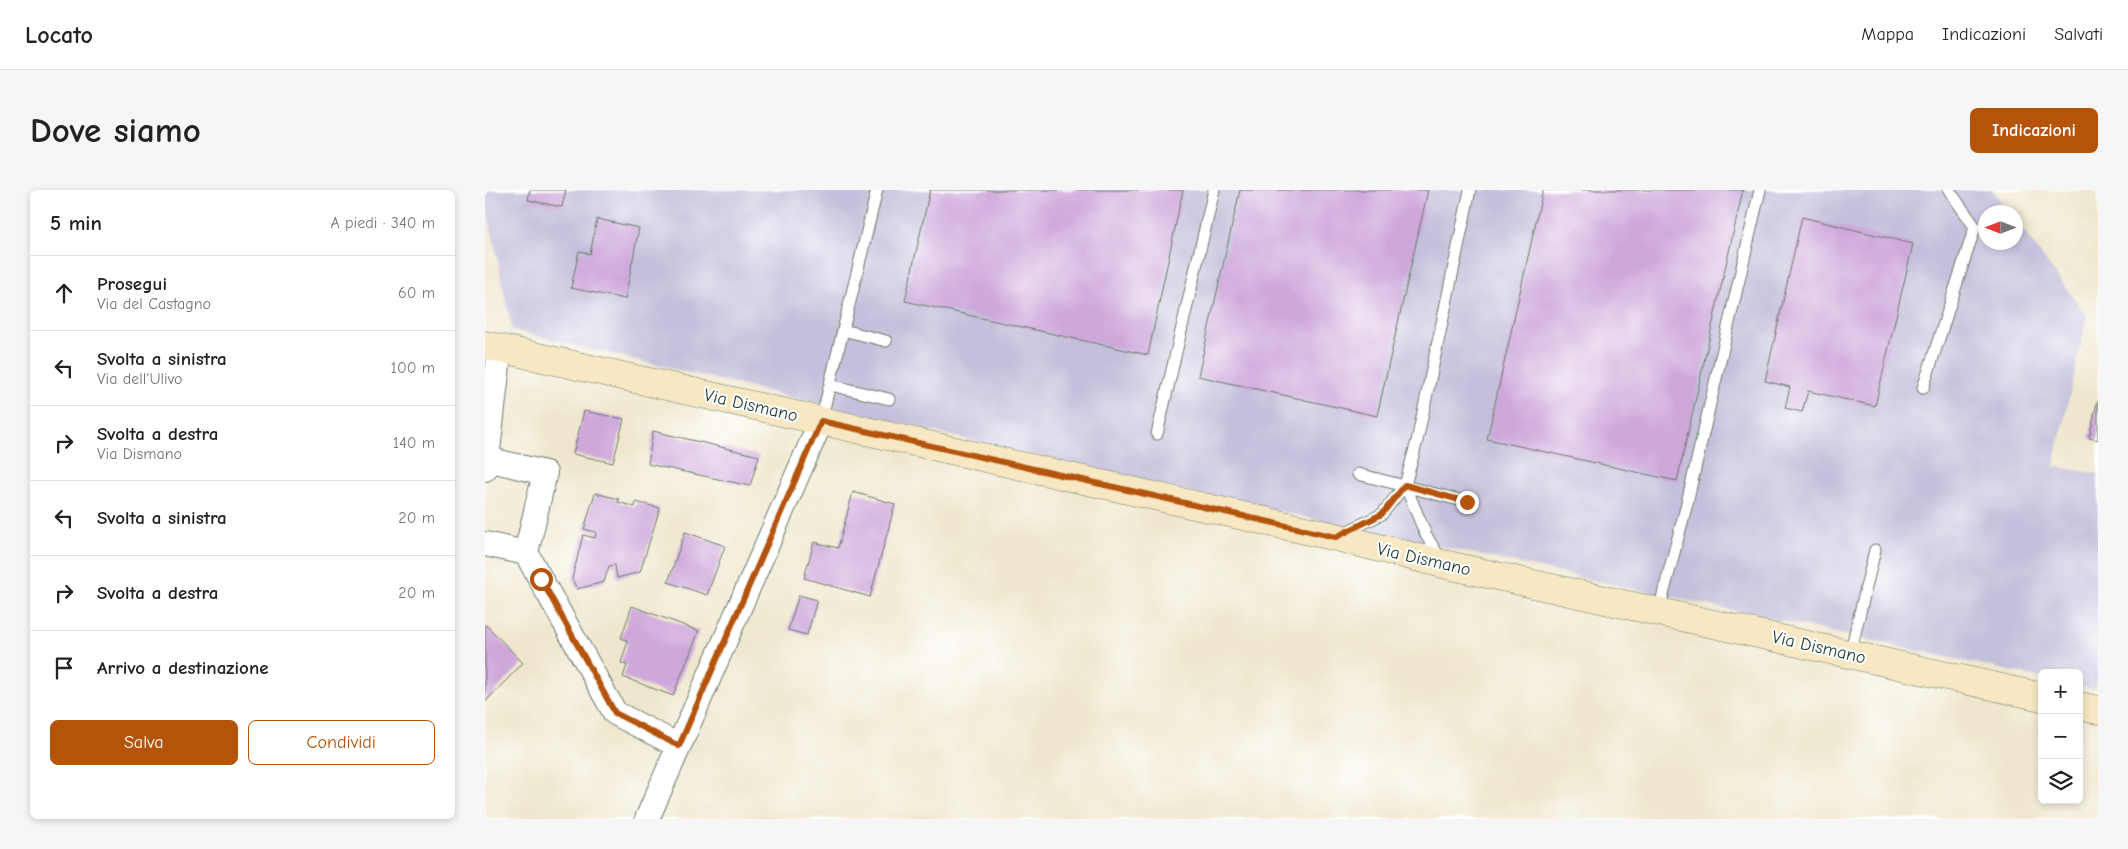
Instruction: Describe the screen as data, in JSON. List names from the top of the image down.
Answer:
{
  "streets": {
    "main road": ["Via Dismano"]
  },
  "north": "left",
  "page": {
    "header": "Locato",
    "nav": ["Mappa", "Indicazioni", "Salvati"],
    "buttons": [
      "Indicazioni",
      ["Salva", "Condividi"]
    ],
    "title": "Dove siamo",
    "heading": ["5 min", "A piedi · 340 m"],
    "list": [
      ["Prosegui", "Via del Castagno", "60 m"],
      ["Svolta a sinistra", "Via dell'Ulivo", "100 m"],
      ["Svolta a destra", "Via Dismano", "140 m"],
      ["Svolta a sinistra", "20 m"],
      ["Svolta a destra", "20 m"],
      "Arrivo a destinazione"
    ],
    "map_buttons": ["+", "−"]
  }
}
